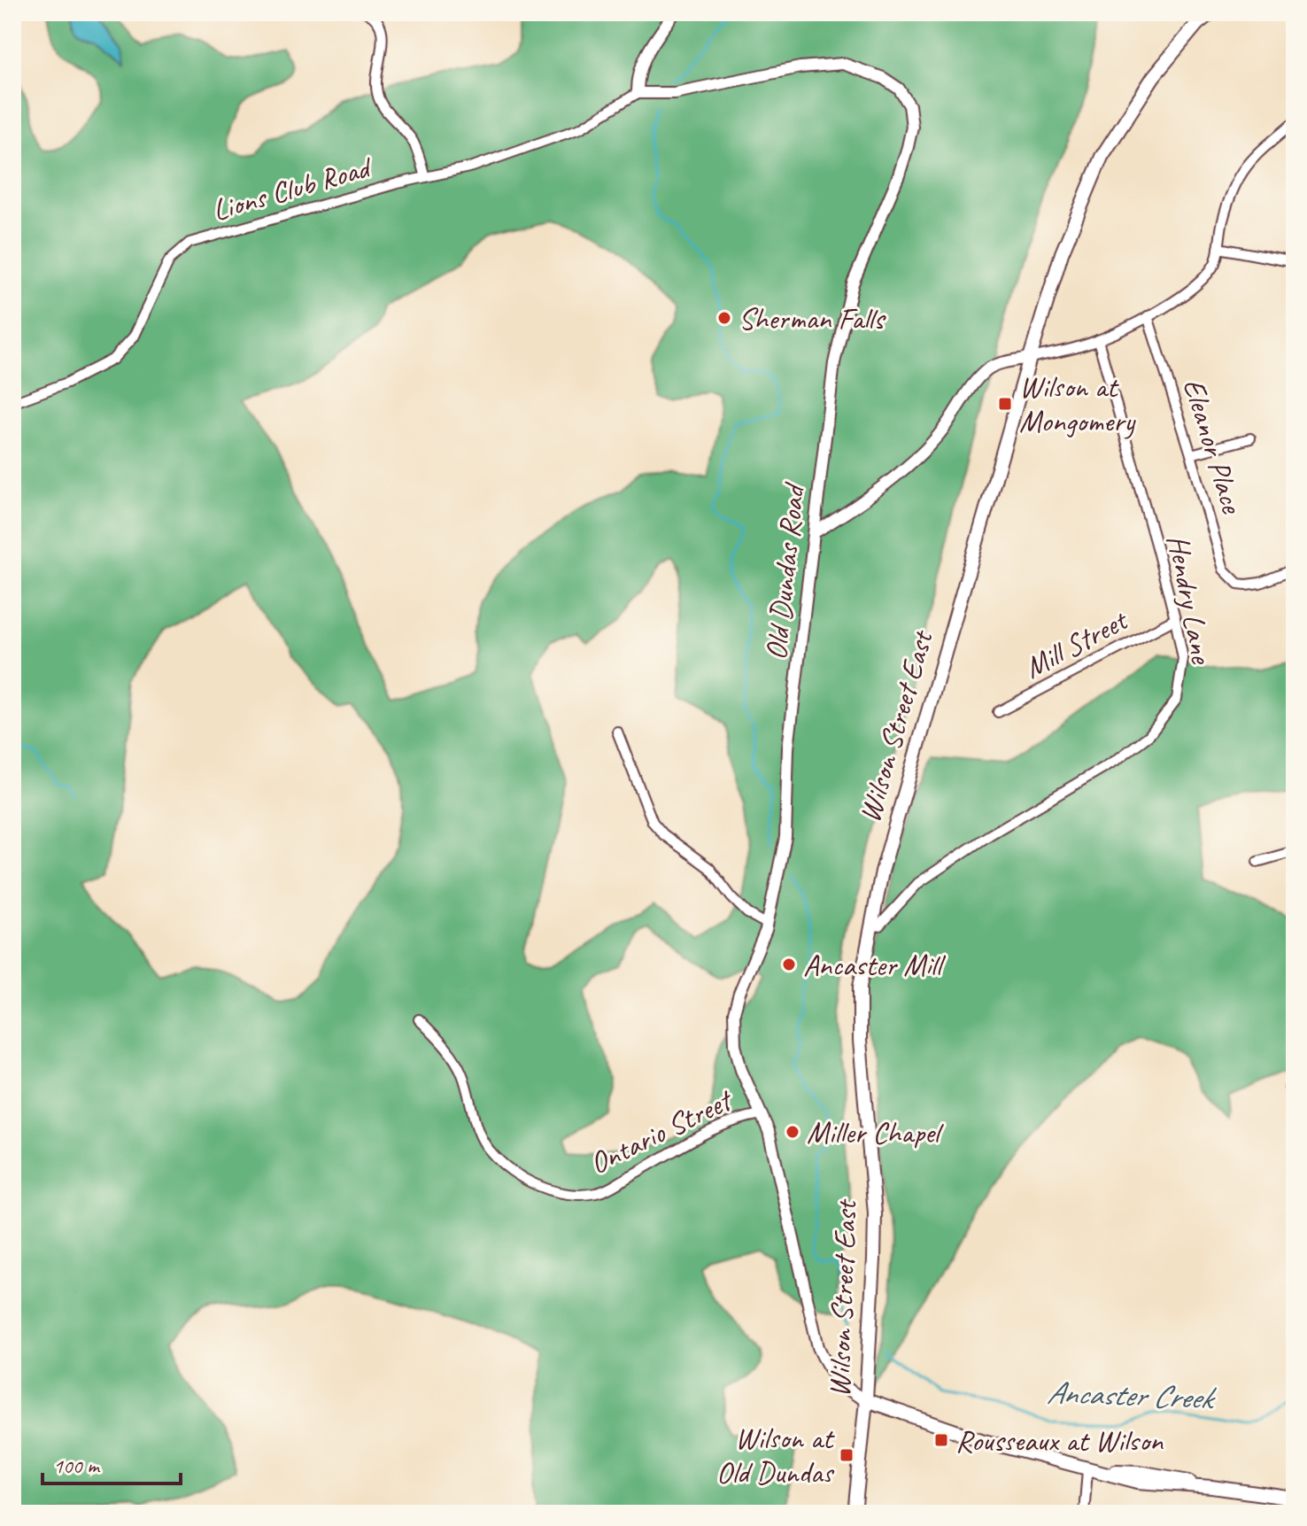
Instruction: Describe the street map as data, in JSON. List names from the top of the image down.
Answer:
{
  "streets": {
    "main road": ["Wilson Street East"],
    "street": [
      "Lions Club Road",
      "Eleanor Place",
      "Old Dundas Road",
      "Hendry Lane",
      "Mill Street",
      "Ontario Street"
    ]
  },
  "crossings": [
    ["Lions Club Road", "Old Dundas Road"],
    ["Old Dundas Road", "Wilson Street East"],
    ["Old Dundas Road", "Ontario Street"],
    ["Hendry Lane", "Mill Street"],
    ["Hendry Lane", "Wilson Street East"]
  ],
  "water": ["Ancaster Creek"],
  "places": {
    "other": ["Sherman Falls", "Ancaster Mill", "Miller Chapel"],
    "transit": ["Wilson at Mongomery", "Rousseaux at Wilson", "Wilson at Old Dundas"]
  },
  "scale_bar": "100 m"
}
